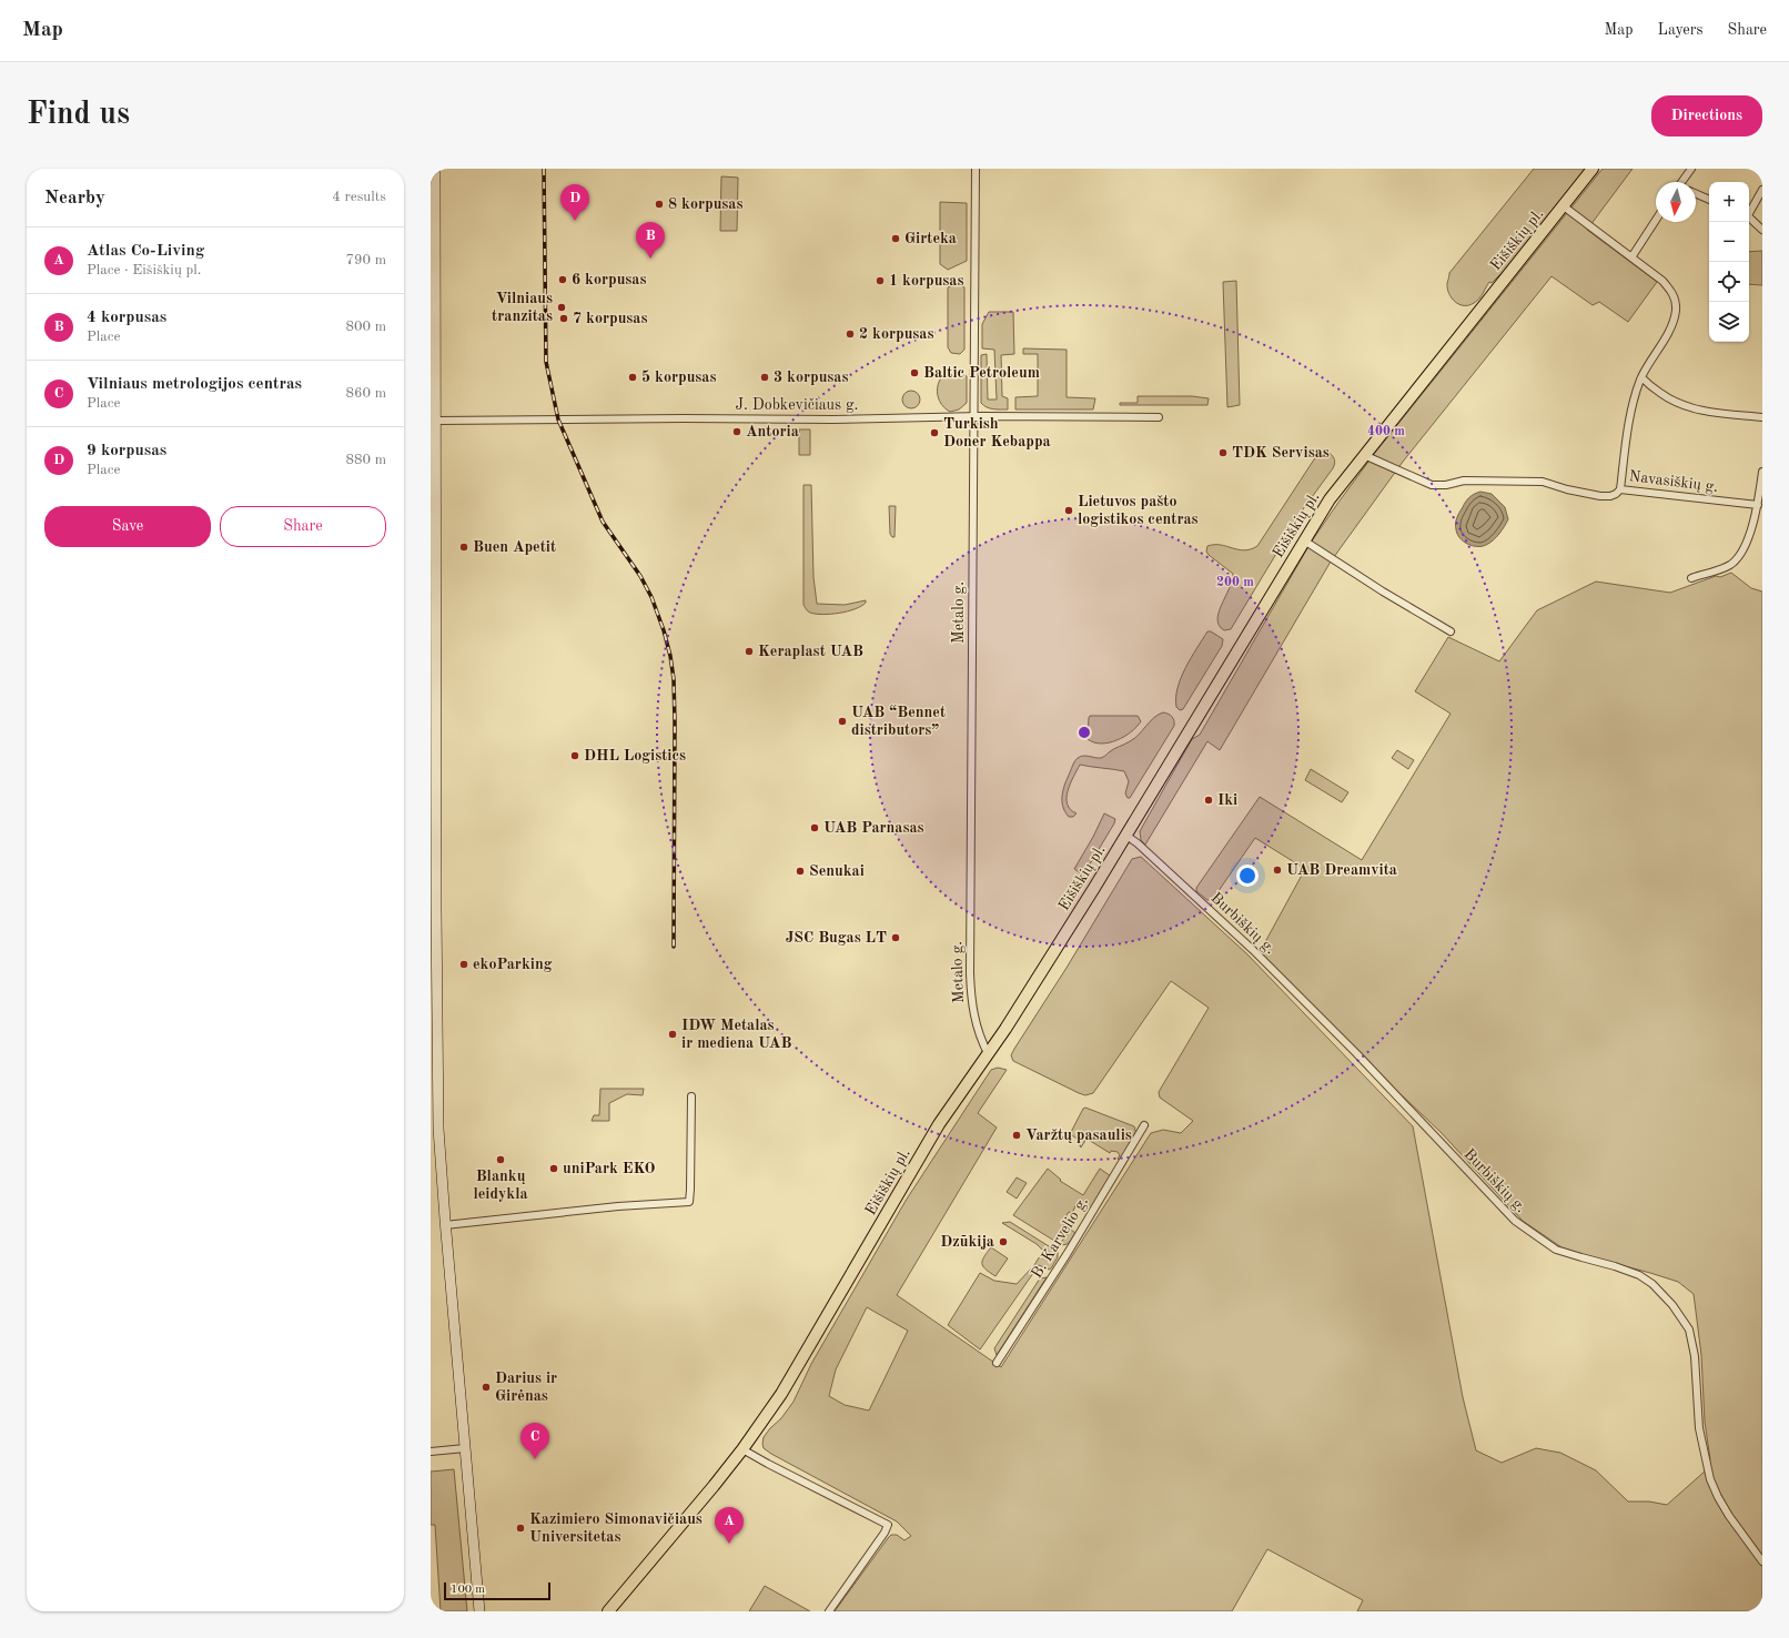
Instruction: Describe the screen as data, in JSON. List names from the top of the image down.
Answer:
{
  "streets": {
    "main road": ["Eišiškių pl."],
    "street": [
      "J. Dobkevičiaus g.",
      "Navasiškių g.",
      "Metalo g.",
      "Burbiškių g.",
      "B. Karvelio g."
    ]
  },
  "crossings": [
    ["Eišiškių pl.", "Navasiškių g."],
    ["Eišiškių pl.", "Metalo g."],
    ["Eišiškių pl.", "Burbiškių g."],
    ["J. Dobkevičiaus g.", "Metalo g."]
  ],
  "places": [
    "8 korpusas",
    "Girteka",
    "6 korpusas",
    "1 korpusas",
    "Vilniaus tranzitas",
    "7 korpusas",
    "2 korpusas",
    "Baltic Petroleum",
    "5 korpusas",
    "3 korpusas",
    "Antoria",
    "Turkish Doner Kebappa",
    "TDK Servisas",
    "Lietuvos pašto logistikos centras",
    "Buen Apetit",
    "Keraplast UAB",
    "UAB “Bennet distributors”",
    "DHL Logistics",
    "Iki",
    "UAB Parnasas",
    "UAB Dreamvita",
    "Senukai",
    "JSC Bugas LT",
    "ekoParking",
    "IDW Metalas ir mediena UAB",
    "Varžtų pasaulis",
    "Blankų leidykla",
    "uniPark EKO",
    "Dzūkija",
    "Darius ir Girėnas",
    "Kazimiero Simonavičiaus Universitetas"
  ],
  "scale_bar": "100 m",
  "north": "bottom",
  "page": {
    "header": "Map",
    "nav": ["Map", "Layers", "Share"],
    "buttons": [
      "Directions",
      ["Save", "Share"]
    ],
    "title": "Find us",
    "heading": ["Nearby", "4 results"],
    "map_buttons": ["+", "−"],
    "pins": [
      "D",
      "B",
      "C",
      "A"
    ],
    "list": [
      {
        "mark": "A",
        "name": "Atlas Co-Living",
        "note": "Place · Eišiškių pl.",
        "value": "790 m"
      },
      {
        "mark": "B",
        "name": "4 korpusas",
        "note": "Place",
        "value": "800 m"
      },
      {
        "mark": "C",
        "name": "Vilniaus metrologijos centras",
        "note": "Place",
        "value": "860 m"
      },
      {
        "mark": "D",
        "name": "9 korpusas",
        "note": "Place",
        "value": "880 m"
      }
    ],
    "scale": "100 m"
  },
  "rings": ["400 m", "200 m"]
}
